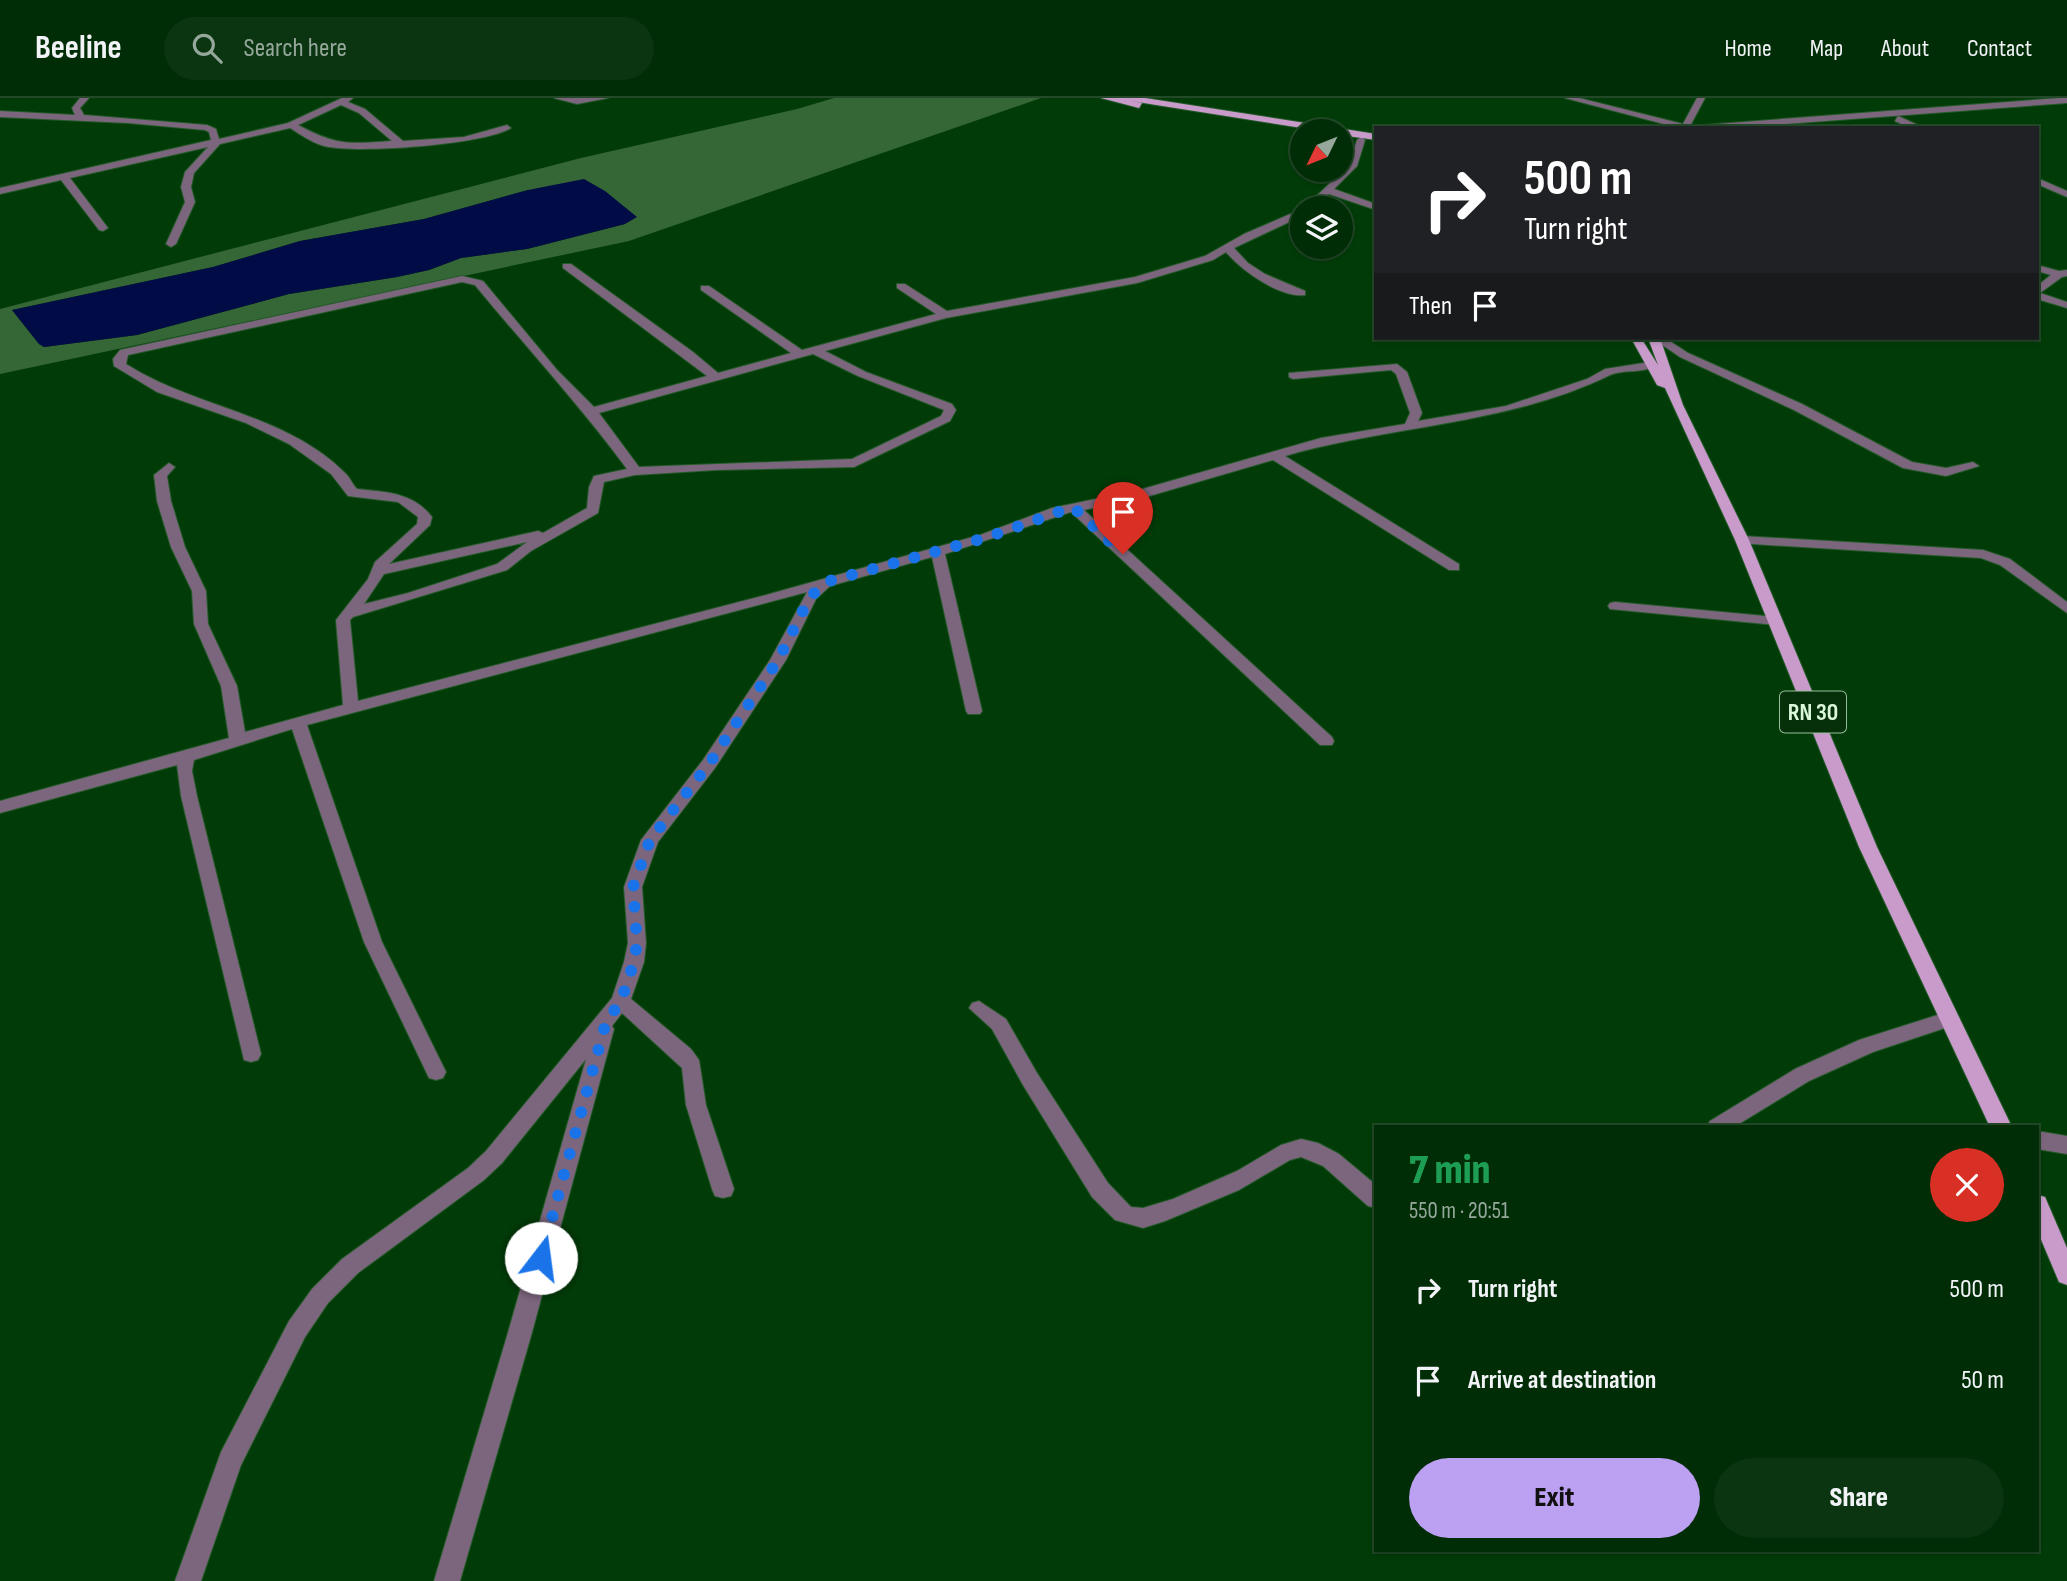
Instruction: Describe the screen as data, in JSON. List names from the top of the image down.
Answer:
{
  "streets": {
    "main road": ["RN 30"]
  },
  "north": "bottom left",
  "page": {
    "header": "Beeline",
    "search": "Search here",
    "nav": [
      "Home",
      "Map",
      "About",
      "Contact"
    ],
    "turn": ["500 m", "Turn right"],
    "then": "Then",
    "heading": ["7 min", "550 m · 20:51"],
    "list": [
      {
        "name": "Turn right",
        "value": "500 m"
      },
      {
        "name": "Arrive at destination",
        "value": "50 m"
      }
    ],
    "buttons": ["Exit", "Share"]
  }
}
